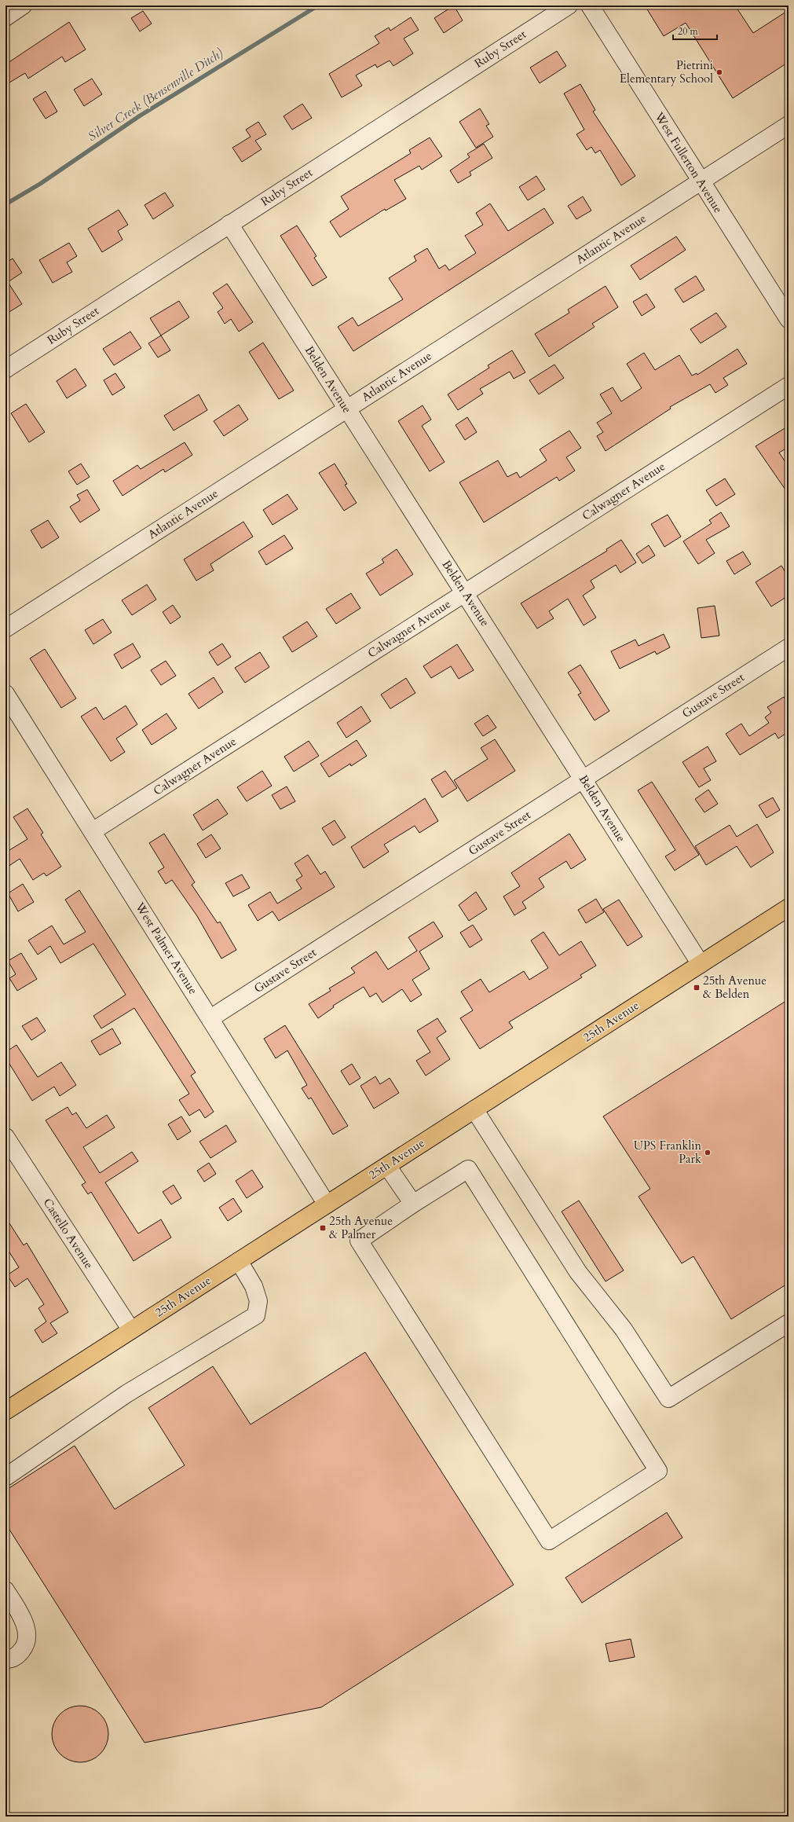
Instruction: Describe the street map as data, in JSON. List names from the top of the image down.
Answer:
{
  "streets": {
    "main road": ["25th Avenue"],
    "street": [
      "Ruby Street",
      "West Fullerton Avenue",
      "Atlantic Avenue",
      "Belden Avenue",
      "Calwagner Avenue",
      "Gustave Street",
      "West Palmer Avenue",
      "Castello Avenue"
    ]
  },
  "crossings": [
    ["Ruby Street", "Belden Avenue"],
    ["West Fullerton Avenue", "Atlantic Avenue"],
    ["Atlantic Avenue", "Belden Avenue"],
    ["Belden Avenue", "Calwagner Avenue"],
    ["Belden Avenue", "Gustave Street"],
    ["Belden Avenue", "25th Avenue"],
    ["Calwagner Avenue", "West Palmer Avenue"],
    ["Gustave Street", "West Palmer Avenue"],
    ["West Palmer Avenue", "25th Avenue"],
    ["25th Avenue", "Castello Avenue"]
  ],
  "water": ["Silver Creek (Bensenville Ditch)"],
  "places": {
    "other": ["Pietrini Elementary School", "UPS Franklin Park"],
    "transit": ["25th Avenue & Belden", "25th Avenue & Palmer"]
  },
  "scale_bar": "20 m"
}
